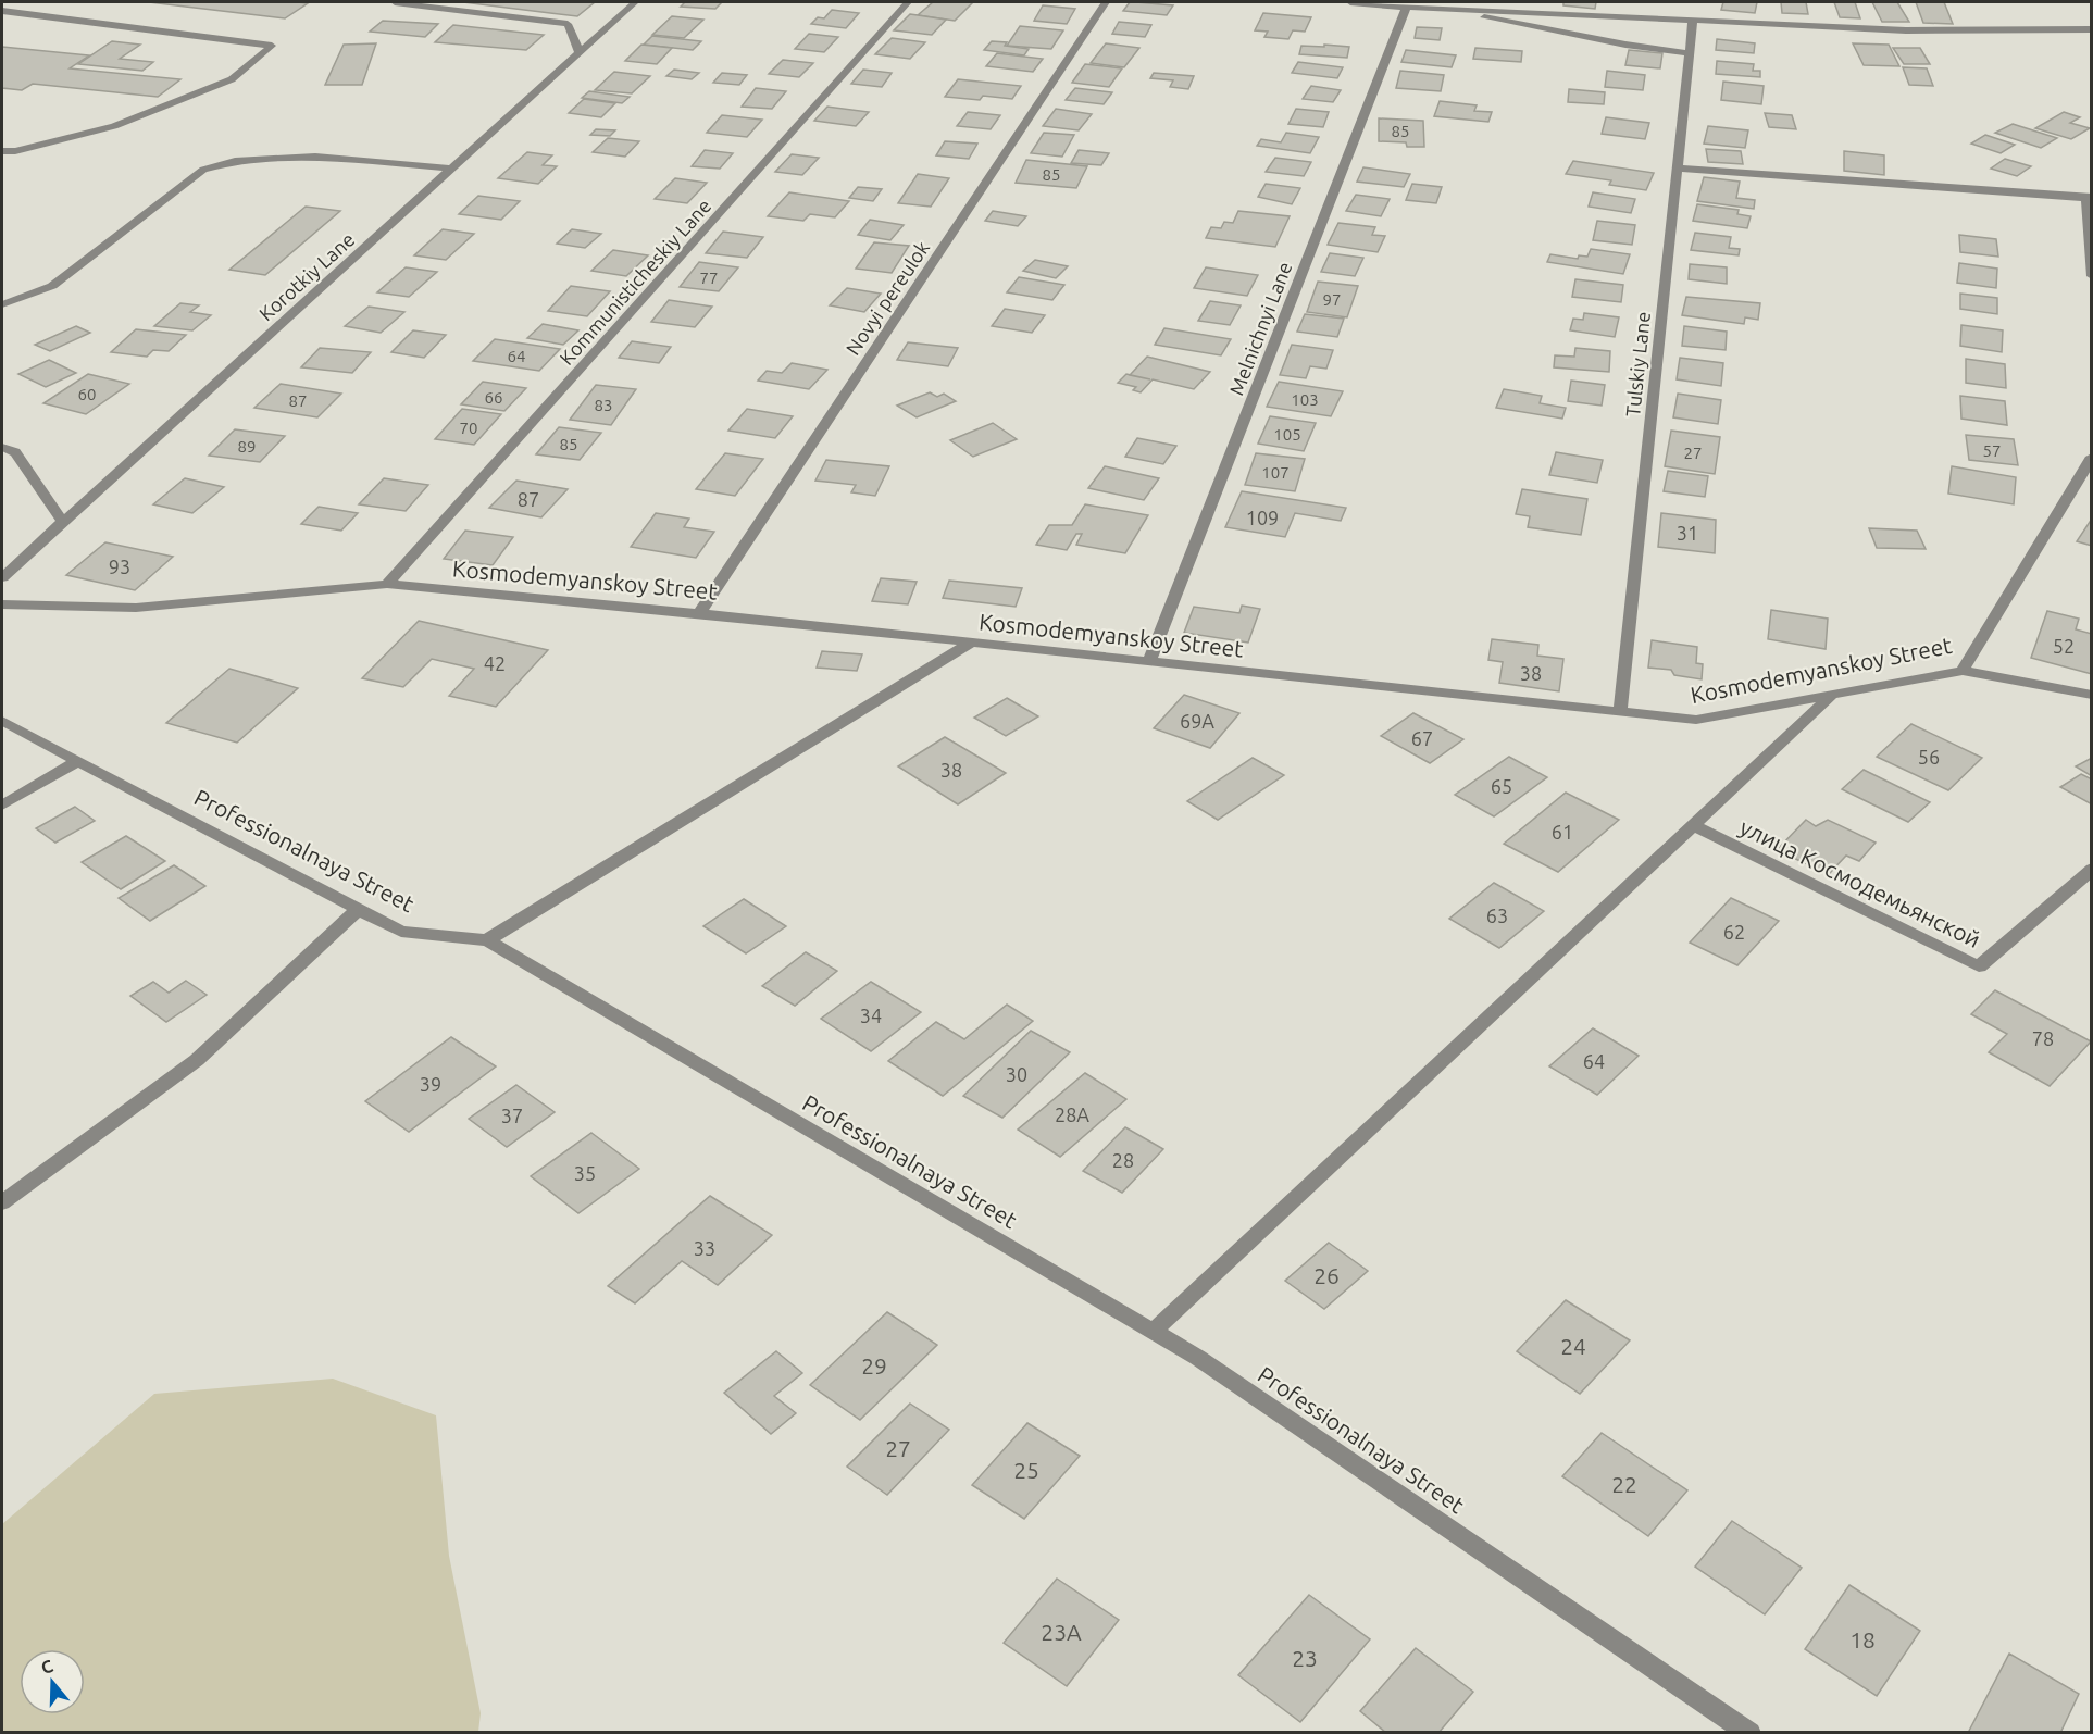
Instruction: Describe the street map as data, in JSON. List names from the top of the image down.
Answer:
{
  "streets": {
    "street": [
      "Korotkiy Lane",
      "Kommunisticheskiy Lane",
      "Novyi pereulok",
      "Melnichnyi Lane",
      "Tulskiy Lane",
      "Kosmodemyanskoy Street",
      "Professionalnaya Street",
      "улица Космодемьянской"
    ]
  },
  "crossings": [
    ["Kommunisticheskiy Lane", "Kosmodemyanskoy Street"],
    ["Novyi pereulok", "Kosmodemyanskoy Street"],
    ["Melnichnyi Lane", "Kosmodemyanskoy Street"],
    ["Tulskiy Lane", "Kosmodemyanskoy Street"]
  ],
  "house_numbers": [
    "85",
    "85",
    "77",
    "97",
    "64",
    "60",
    "66",
    "103",
    "87",
    "83",
    "70",
    "105",
    "85",
    "89",
    "57",
    "27",
    "107",
    "87",
    "109",
    "31",
    "93",
    "52",
    "42",
    "38",
    "69А",
    "67",
    "56",
    "38",
    "65",
    "61",
    "63",
    "62",
    "34",
    "78",
    "64",
    "30",
    "39",
    "28А",
    "37",
    "28",
    "35",
    "33",
    "26",
    "24",
    "29",
    "27",
    "25",
    "22",
    "23А",
    "18",
    "23"
  ],
  "north": "top"
}
